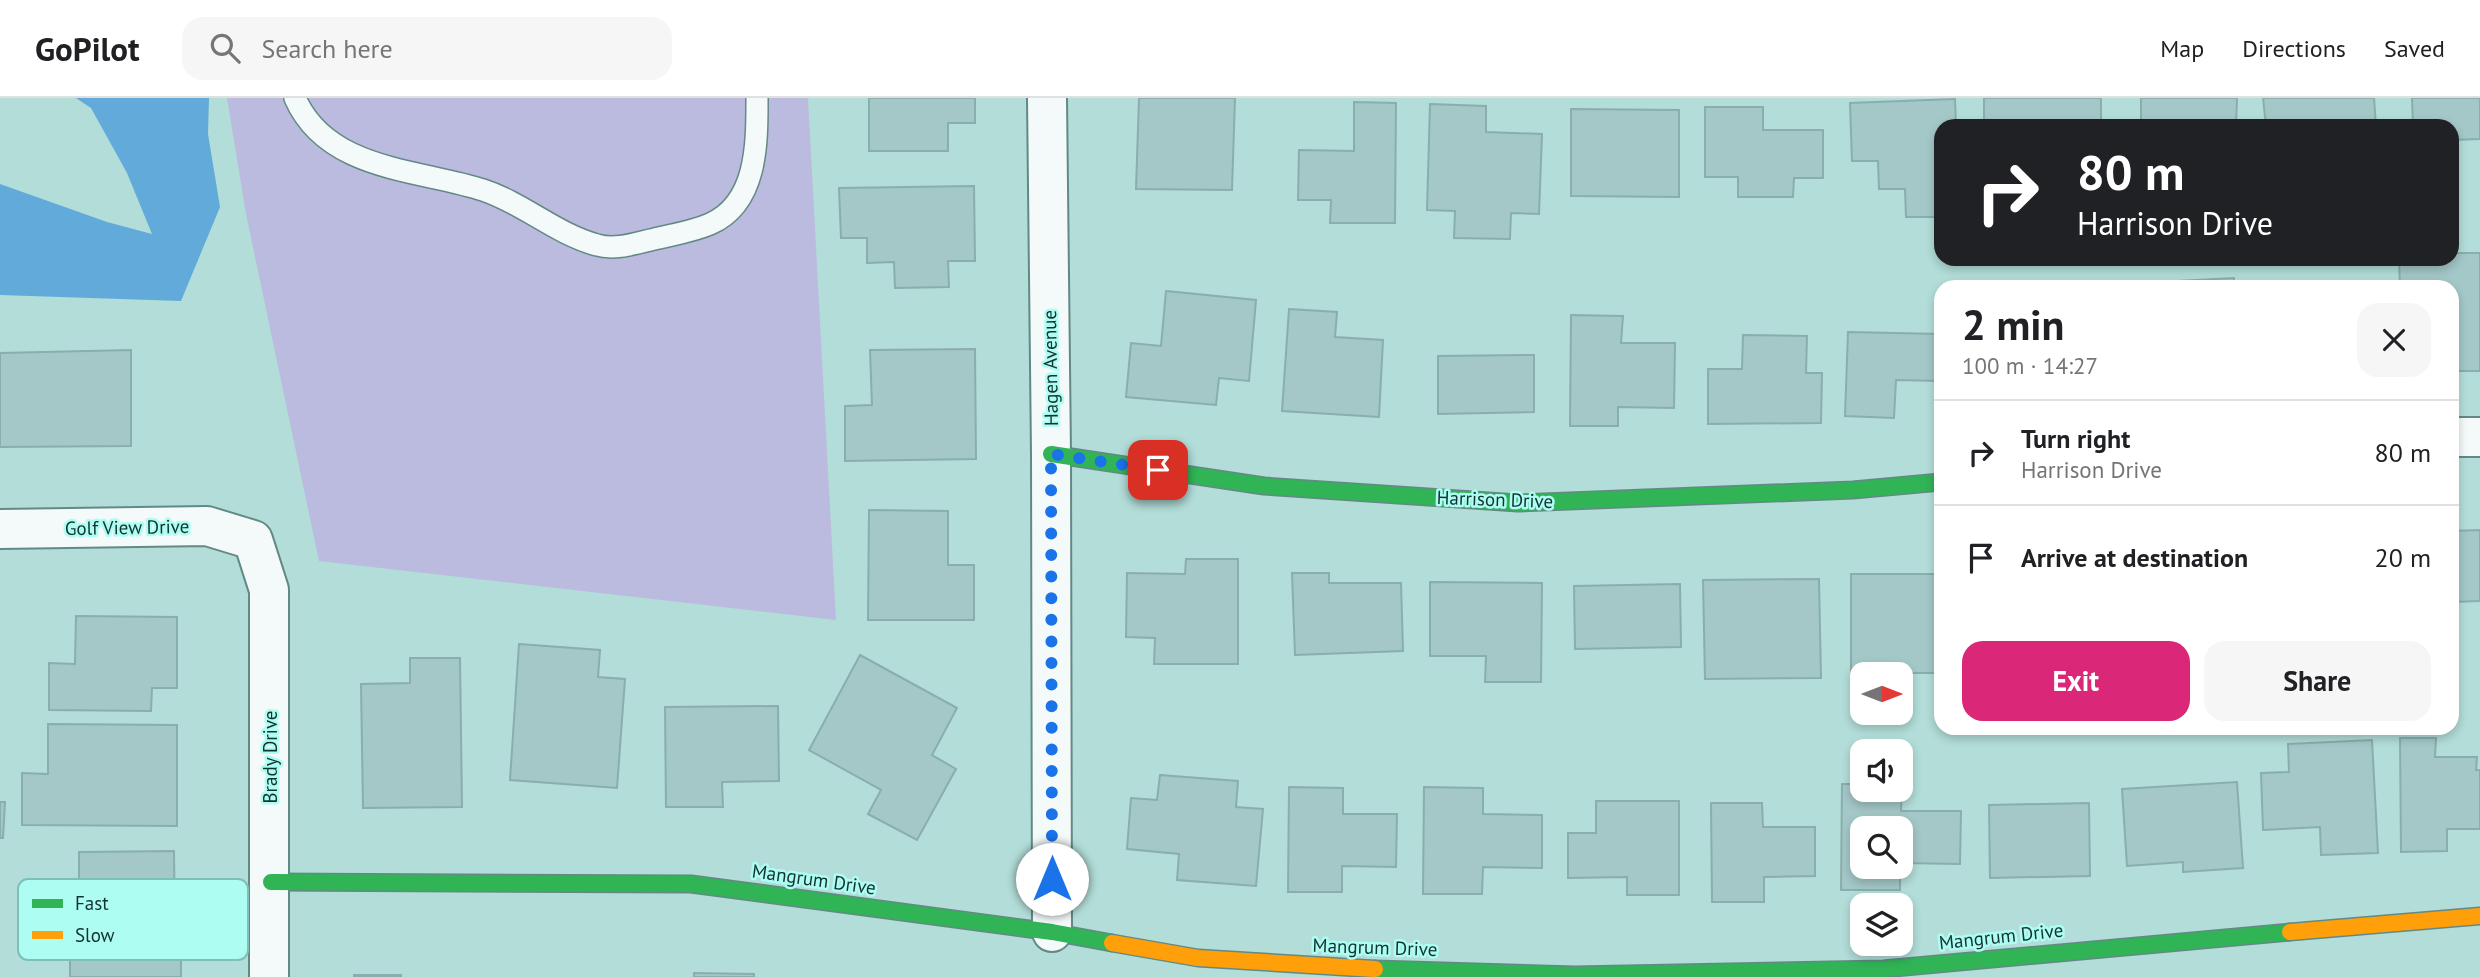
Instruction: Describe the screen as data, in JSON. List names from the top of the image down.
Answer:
{
  "streets": {
    "street": [
      "Hagen Avenue",
      "Harrison Drive",
      "Golf View Drive",
      "Brady Drive",
      "Mangrum Drive"
    ]
  },
  "crossings": [
    ["Hagen Avenue", "Harrison Drive"],
    ["Hagen Avenue", "Mangrum Drive"],
    ["Golf View Drive", "Brady Drive"],
    ["Brady Drive", "Mangrum Drive"]
  ],
  "legend": ["Fast", "Slow"],
  "north": "right",
  "page": {
    "header": "GoPilot",
    "search": "Search here",
    "nav": ["Map", "Directions", "Saved"],
    "turn": ["80 m", "Harrison Drive"],
    "heading": ["2 min", "100 m · 14:27"],
    "list": [
      {
        "name": "Turn right",
        "note": "Harrison Drive",
        "value": "80 m"
      },
      {
        "name": "Arrive at destination",
        "value": "20 m"
      }
    ],
    "buttons": ["Exit", "Share"]
  }
}
